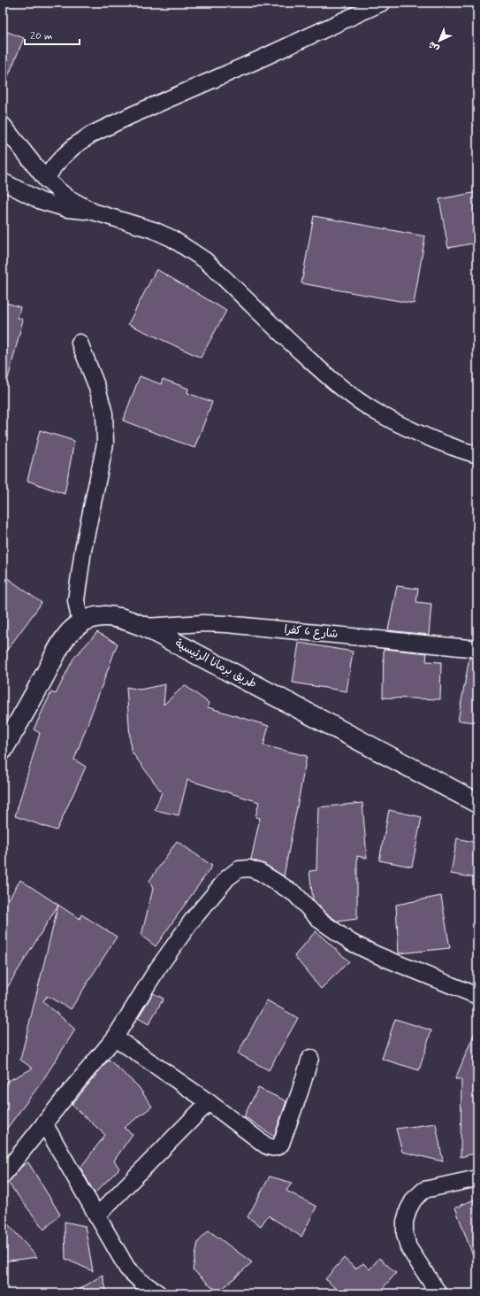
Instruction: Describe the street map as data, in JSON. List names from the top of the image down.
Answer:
{
  "streets": {
    "main road": ["طريق برمانا الرئيسية"],
    "street": ["شارع 6 كفرا"]
  },
  "crossings": [
    ["شارع 6 كفرا", "طريق برمانا الرئيسية"]
  ],
  "scale_bar": "20 m",
  "north": "bottom left"
}
